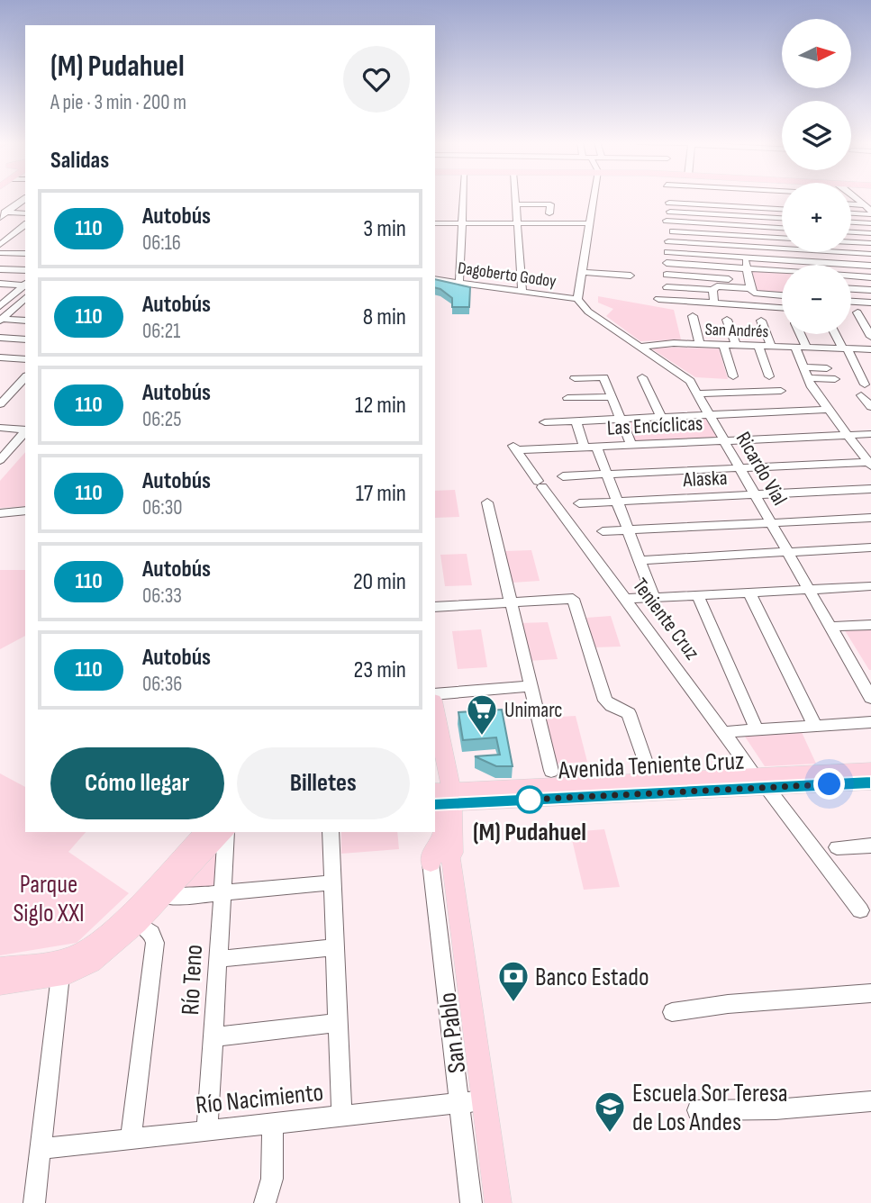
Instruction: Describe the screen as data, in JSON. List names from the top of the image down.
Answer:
{
  "streets": {
    "main road": ["Avenida Teniente Cruz", "San Pablo"],
    "street": [
      "Dagoberto Godoy",
      "San Andrés",
      "Las Encíclicas",
      "Ricardo Vial",
      "Alaska",
      "Teniente Cruz",
      "Río Teno",
      "Río Nacimiento"
    ]
  },
  "crossings": [
    ["Dagoberto Godoy", "Ricardo Vial"],
    ["San Andrés", "Ricardo Vial"],
    ["Las Encíclicas", "Ricardo Vial"],
    ["Las Encíclicas", "Teniente Cruz"],
    ["Ricardo Vial", "Alaska"],
    ["Teniente Cruz", "Avenida Teniente Cruz"],
    ["Avenida Teniente Cruz", "San Pablo"],
    ["Río Teno", "Río Nacimiento"],
    ["San Pablo", "Río Nacimiento"]
  ],
  "parks": ["Parque Siglo XXI"],
  "places": {
    "supermarket": ["Unimarc"],
    "other": ["(M) Pudahuel"],
    "bank": ["Banco Estado"],
    "school or university": ["Escuela Sor Teresa de Los Andes"]
  },
  "lines": ["bus line 110"],
  "north": "right",
  "page": {
    "map_buttons": ["+", "−"],
    "heading": [
      ["(M) Pudahuel", "A pie · 3 min · 200 m"],
      "Salidas"
    ],
    "list": [
      {
        "mark": "110",
        "name": "Autobús",
        "note": "06:16",
        "value": "3 min"
      },
      {
        "mark": "110",
        "name": "Autobús",
        "note": "06:21",
        "value": "8 min"
      },
      {
        "mark": "110",
        "name": "Autobús",
        "note": "06:25",
        "value": "12 min"
      },
      {
        "mark": "110",
        "name": "Autobús",
        "note": "06:30",
        "value": "17 min"
      },
      {
        "mark": "110",
        "name": "Autobús",
        "note": "06:33",
        "value": "20 min"
      },
      {
        "mark": "110",
        "name": "Autobús",
        "note": "06:36",
        "value": "23 min"
      }
    ],
    "buttons": ["Cómo llegar", "Billetes"]
  }
}
